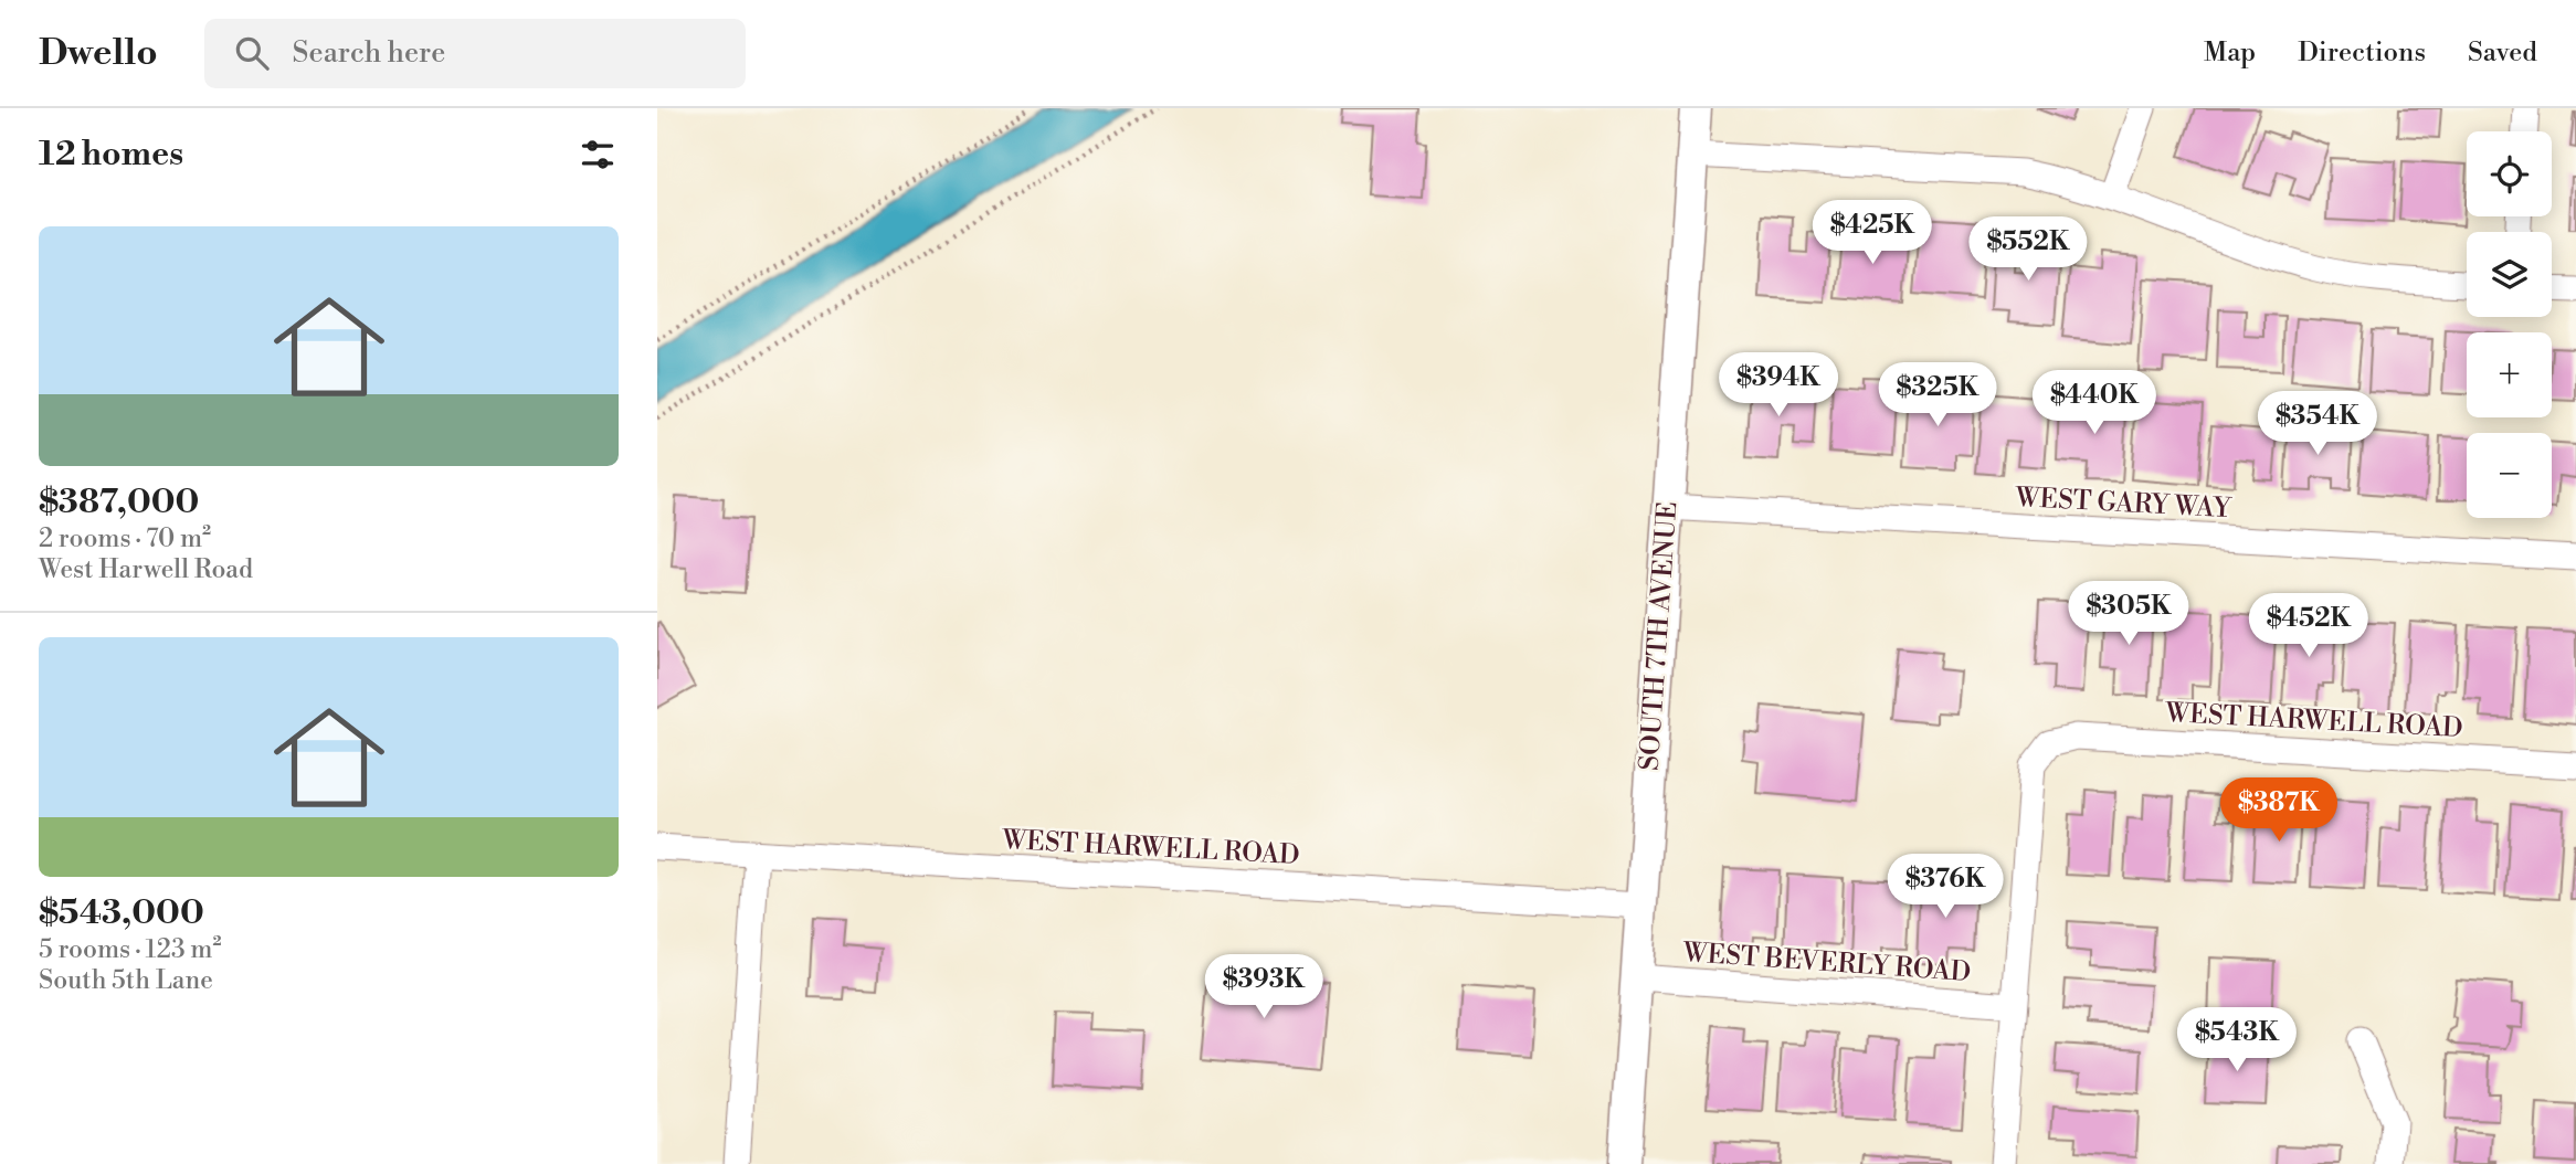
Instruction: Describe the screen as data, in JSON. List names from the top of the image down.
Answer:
{
  "streets": {
    "street": [
      "WEST GARY WAY",
      "SOUTH 7TH AVENUE",
      "WEST HARWELL ROAD",
      "WEST BEVERLY ROAD"
    ]
  },
  "crossings": [
    ["WEST GARY WAY", "SOUTH 7TH AVENUE"],
    ["SOUTH 7TH AVENUE", "WEST HARWELL ROAD"],
    ["SOUTH 7TH AVENUE", "WEST BEVERLY ROAD"],
    ["WEST HARWELL ROAD", "WEST BEVERLY ROAD"]
  ],
  "page": {
    "header": "Dwello",
    "search": "Search here",
    "nav": ["Map", "Directions", "Saved"],
    "heading": "12 homes",
    "map_buttons": ["+", "−"],
    "price": [
      "$425K",
      "$552K",
      "$394K",
      "$325K",
      "$440K",
      "$354K",
      "$305K",
      "$452K",
      "$387K",
      "$376K",
      "$393K",
      "$543K"
    ],
    "list": [
      {
        "name": "$387,000",
        "note": "2 rooms · 70 m² · West Harwell Road"
      },
      {
        "name": "$543,000",
        "note": "5 rooms · 123 m² · South 5th Lane"
      }
    ]
  }
}
